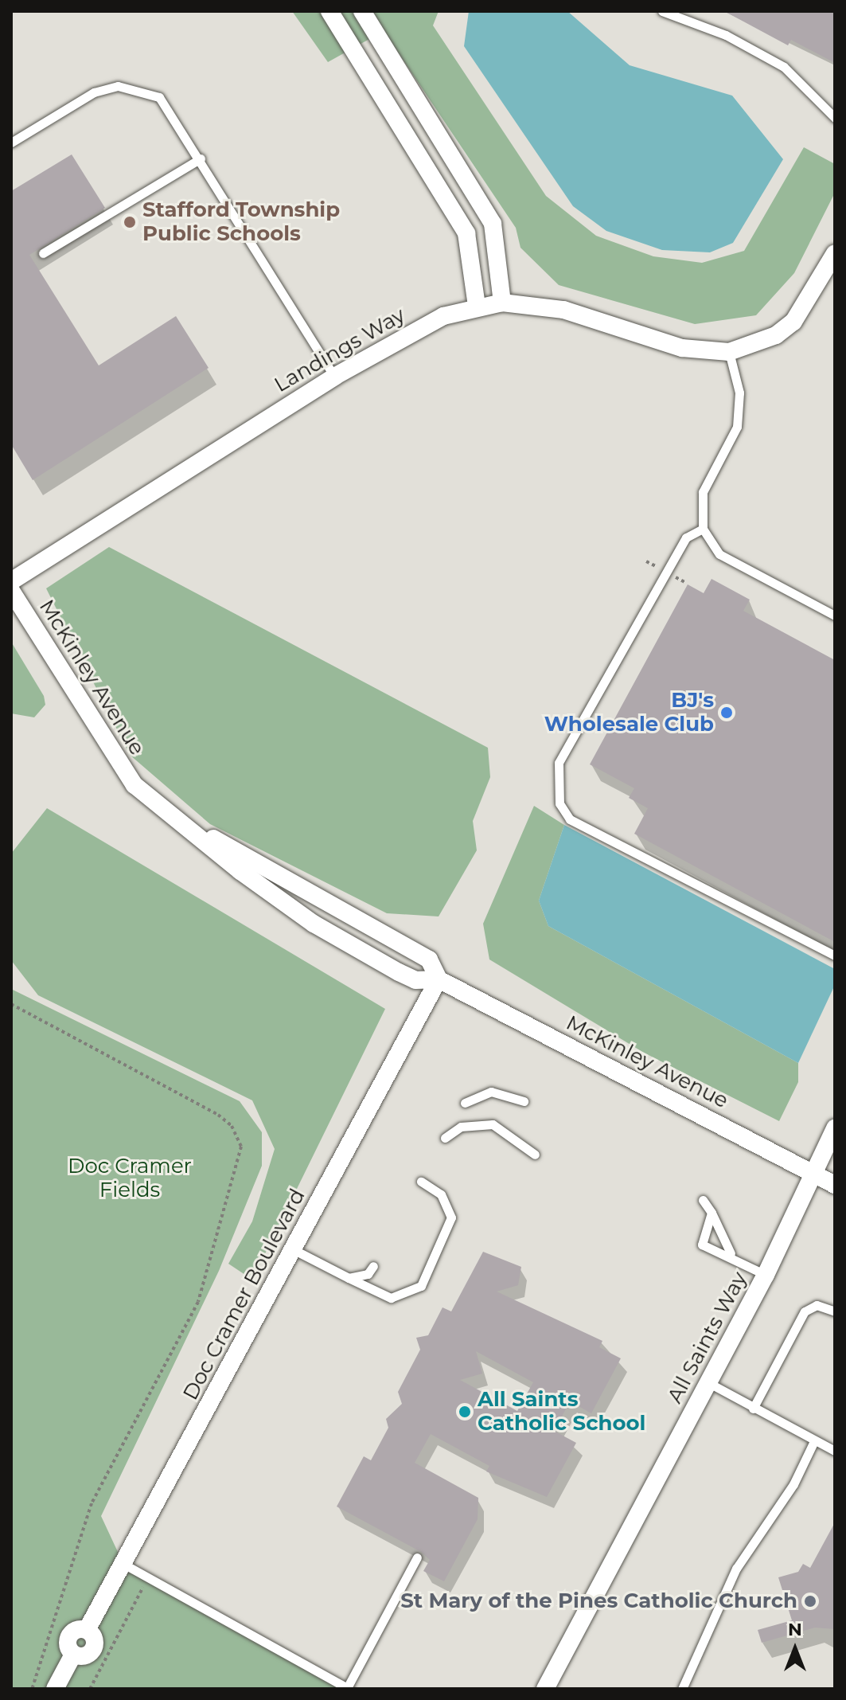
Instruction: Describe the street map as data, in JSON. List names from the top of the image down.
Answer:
{
  "streets": {
    "street": [
      "Landings Way",
      "McKinley Avenue",
      "Doc Cramer Boulevard",
      "All Saints Way"
    ]
  },
  "crossings": [
    ["McKinley Avenue", "Doc Cramer Boulevard"],
    ["McKinley Avenue", "All Saints Way"]
  ],
  "parks": ["Doc Cramer Fields"],
  "places": [
    "Stafford Township Public Schools",
    "BJ's Wholesale Club",
    "All Saints Catholic School",
    "St Mary of the Pines Catholic Church"
  ],
  "north": "top"
}
